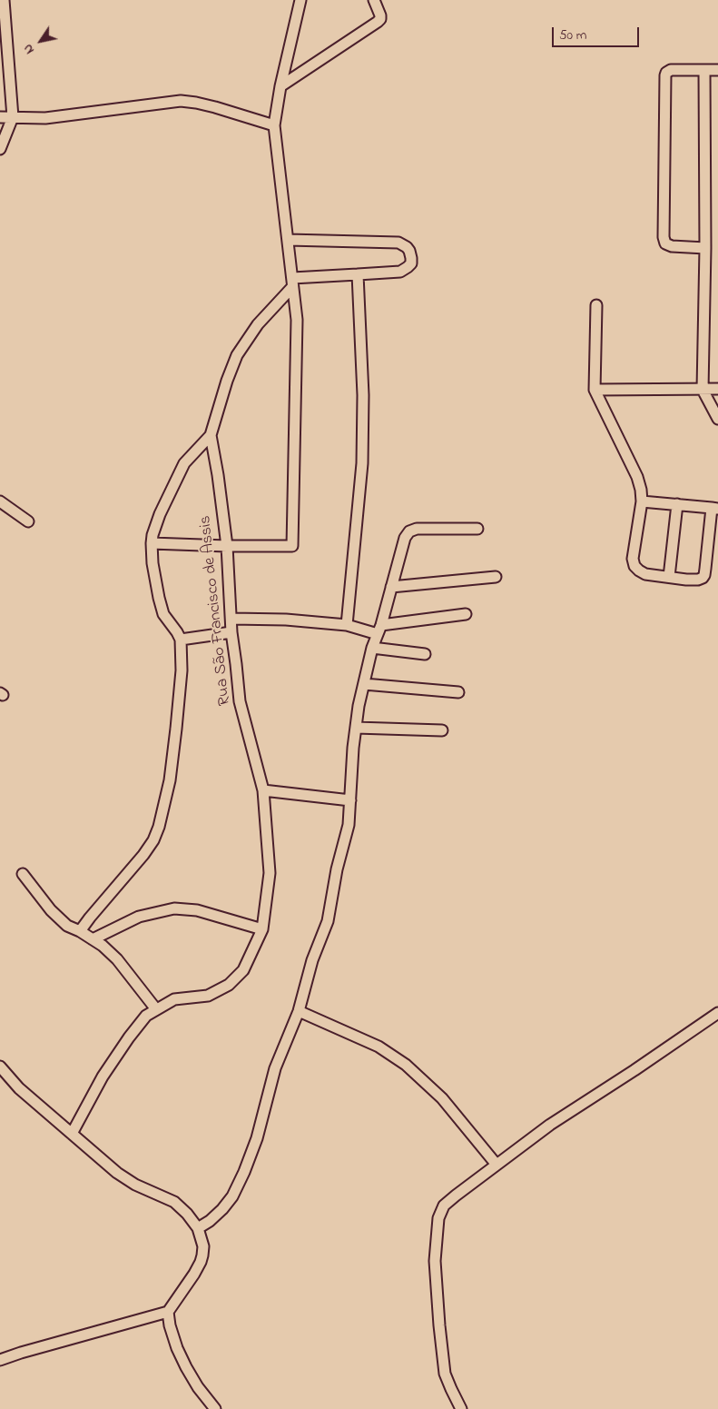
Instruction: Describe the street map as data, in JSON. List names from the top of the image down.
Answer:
{
  "streets": {
    "street": ["Rua São Francisco de Assis"]
  },
  "scale_bar": "50 m",
  "north": "bottom left"
}
